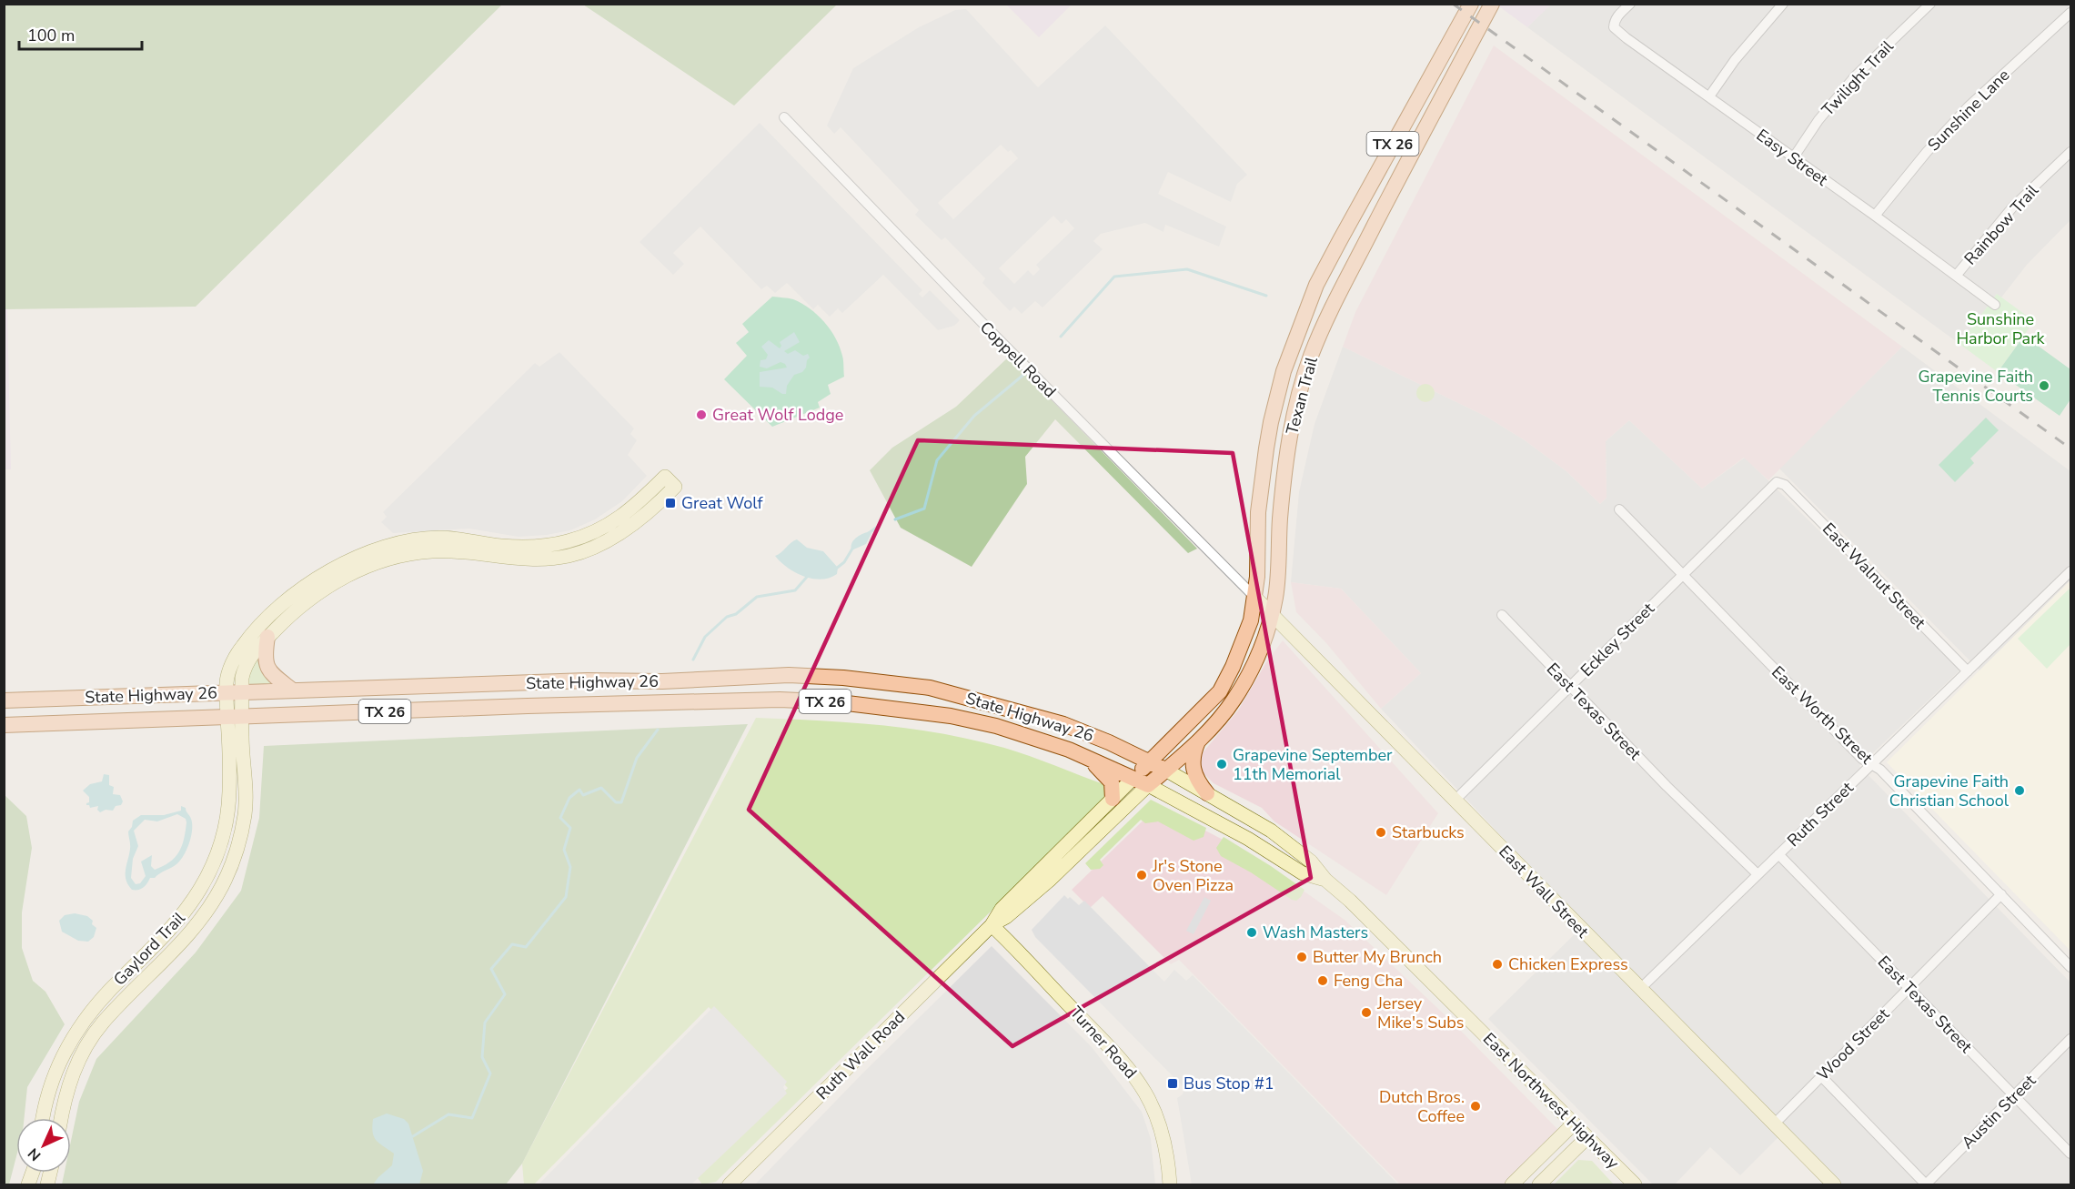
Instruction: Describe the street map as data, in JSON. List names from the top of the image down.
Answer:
{
  "streets": {
    "main road": ["TX 26", "Texan Trail", "State Highway 26"],
    "street": [
      "Twilight Trail",
      "Sunshine Lane",
      "Easy Street",
      "Rainbow Trail",
      "Coppell Road",
      "East Walnut Street",
      "Eckley Street",
      "East Texas Street",
      "East Worth Street",
      "Ruth Street",
      "East Wall Street",
      "Gaylord Trail",
      "Turner Road",
      "Wood Street",
      "Ruth Wall Road",
      "East Northwest Highway",
      "Austin Street"
    ]
  },
  "crossings": [
    ["Twilight Trail", "Easy Street"],
    ["Sunshine Lane", "Easy Street"],
    ["TX 26", "Texan Trail"],
    ["TX 26", "State Highway 26"],
    ["Easy Street", "Rainbow Trail"],
    ["Coppell Road", "Texan Trail"],
    ["Coppell Road", "East Wall Street"],
    ["Texan Trail", "State Highway 26"],
    ["Texan Trail", "East Wall Street"],
    ["Texan Trail", "Ruth Wall Road"],
    ["Texan Trail", "East Northwest Highway"],
    ["East Walnut Street", "Eckley Street"],
    ["East Walnut Street", "Ruth Street"],
    ["Eckley Street", "East Texas Street"],
    ["Eckley Street", "East Worth Street"],
    ["Eckley Street", "East Wall Street"],
    ["State Highway 26", "Gaylord Trail"],
    ["State Highway 26", "Ruth Wall Road"],
    ["State Highway 26", "East Northwest Highway"],
    ["East Texas Street", "Ruth Street"],
    ["East Texas Street", "Wood Street"],
    ["East Texas Street", "Austin Street"],
    ["East Worth Street", "Ruth Street"],
    ["East Worth Street", "Wood Street"],
    ["Ruth Street", "East Wall Street"],
    ["East Wall Street", "Wood Street"],
    ["Turner Road", "Ruth Wall Road"],
    ["Ruth Wall Road", "East Northwest Highway"]
  ],
  "parks": ["Sunshine Harbor Park"],
  "places": {
    "other": [
      "Grapevine Faith Tennis Courts",
      "Great Wolf Lodge",
      "Grapevine September 11th Memorial",
      "Grapevine Faith Christian School",
      "Starbucks",
      "Jr's Stone Oven Pizza",
      "Wash Masters",
      "Butter My Brunch",
      "Chicken Express",
      "Feng Cha",
      "Jersey Mike's Subs",
      "Dutch Bros. Coffee"
    ],
    "transit": ["Great Wolf", "Bus Stop #1"]
  },
  "scale_bar": "100 m",
  "north": "bottom left"
}
